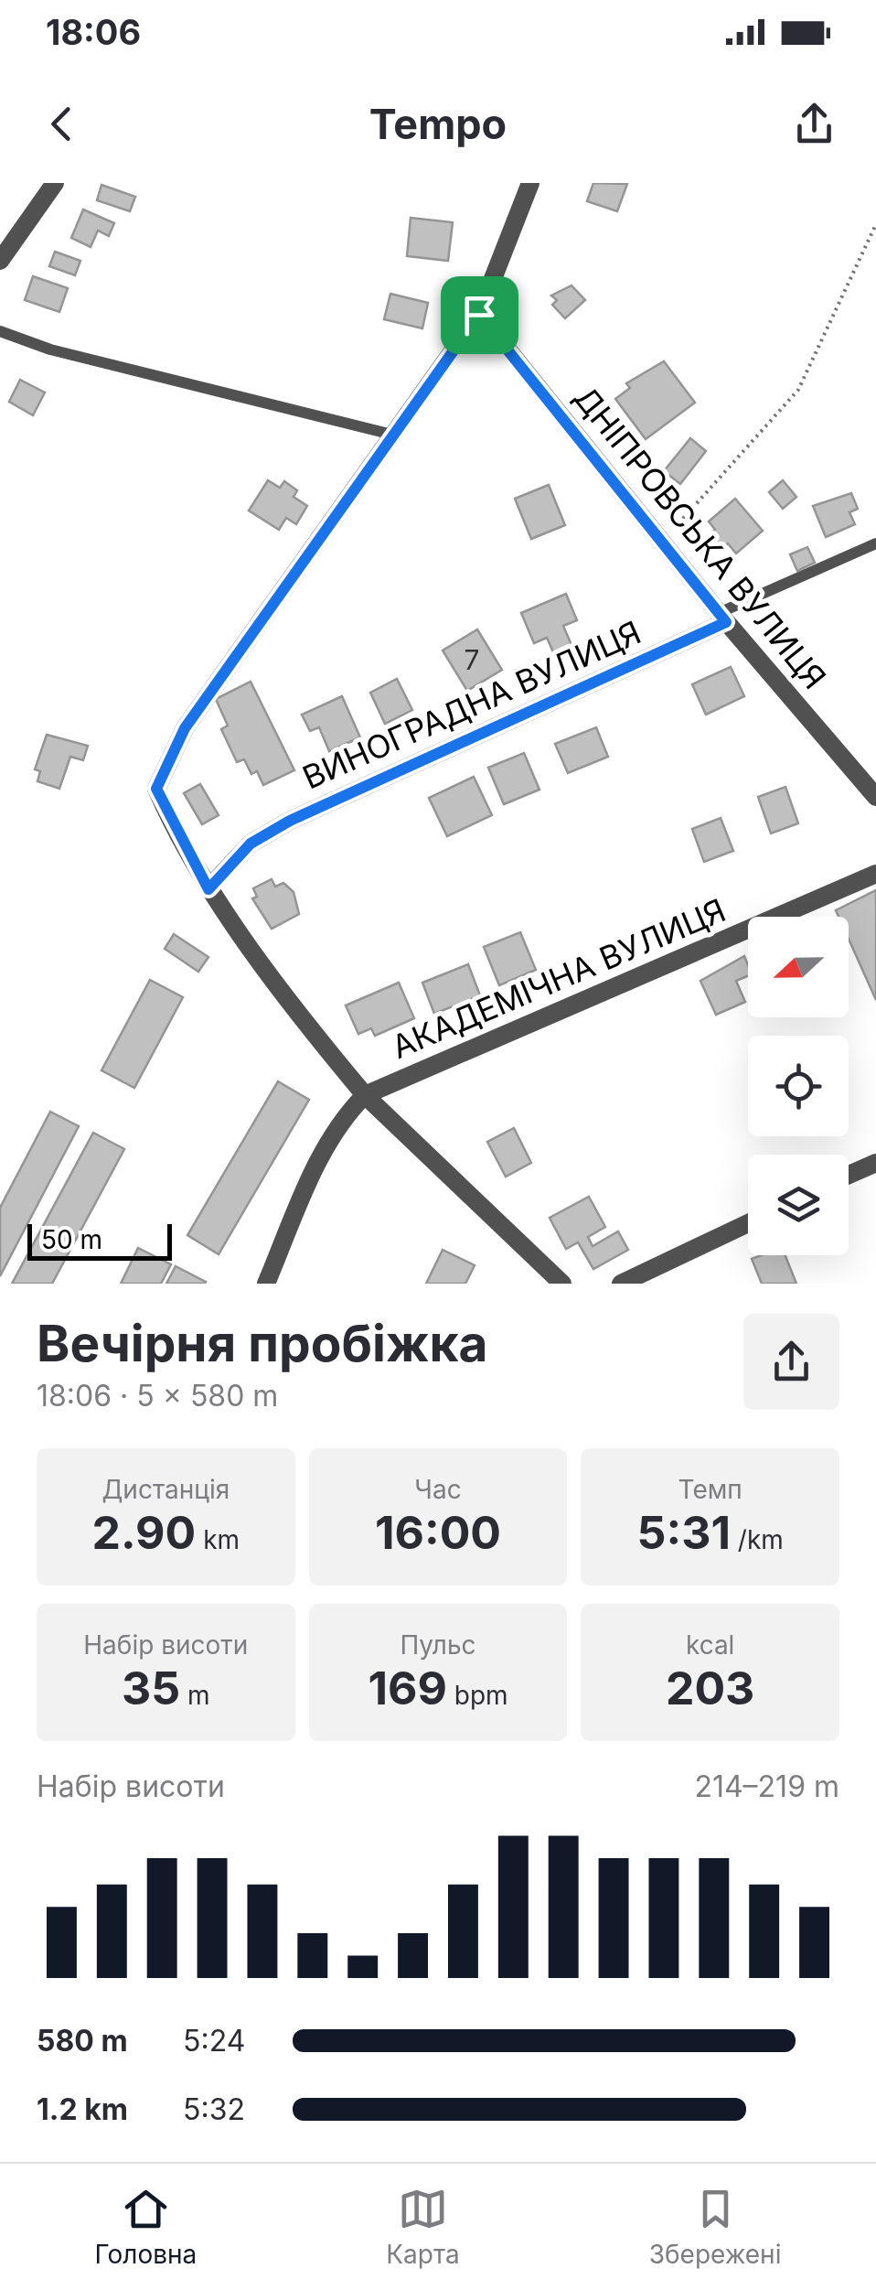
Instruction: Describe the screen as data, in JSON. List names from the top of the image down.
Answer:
{
  "streets": {
    "street": ["ДНІПРОВСЬКА ВУЛИЦЯ", "ВИНОГРАДНА ВУЛИЦЯ", "АКАДЕМІЧНА ВУЛИЦЯ"]
  },
  "crossings": [
    ["ДНІПРОВСЬКА ВУЛИЦЯ", "ВИНОГРАДНА ВУЛИЦЯ"]
  ],
  "house_numbers": ["7"],
  "scale_bar": "50 m",
  "north": "left",
  "page": {
    "status": "18:06",
    "header": "Tempo",
    "scale": "50 m",
    "heading": ["Вечірня пробіжка", "18:06 · 5 × 580 m"],
    "stats": [
      ["Дистанція", "2.90 km"],
      ["Час", "16:00"],
      ["Темп", "5:31 /km"],
      ["Набір висоти", "35 m"],
      ["Пульс", "169 bpm"],
      ["kcal", "203"]
    ],
    "chart": ["Набір висоти", "214–219 m"],
    "list": [
      {
        "name": "580 m",
        "note": "5:24"
      },
      {
        "name": "1.2 km",
        "note": "5:32"
      }
    ],
    "tabs": ["Головна", "Карта", "Збережені"]
  }
}
